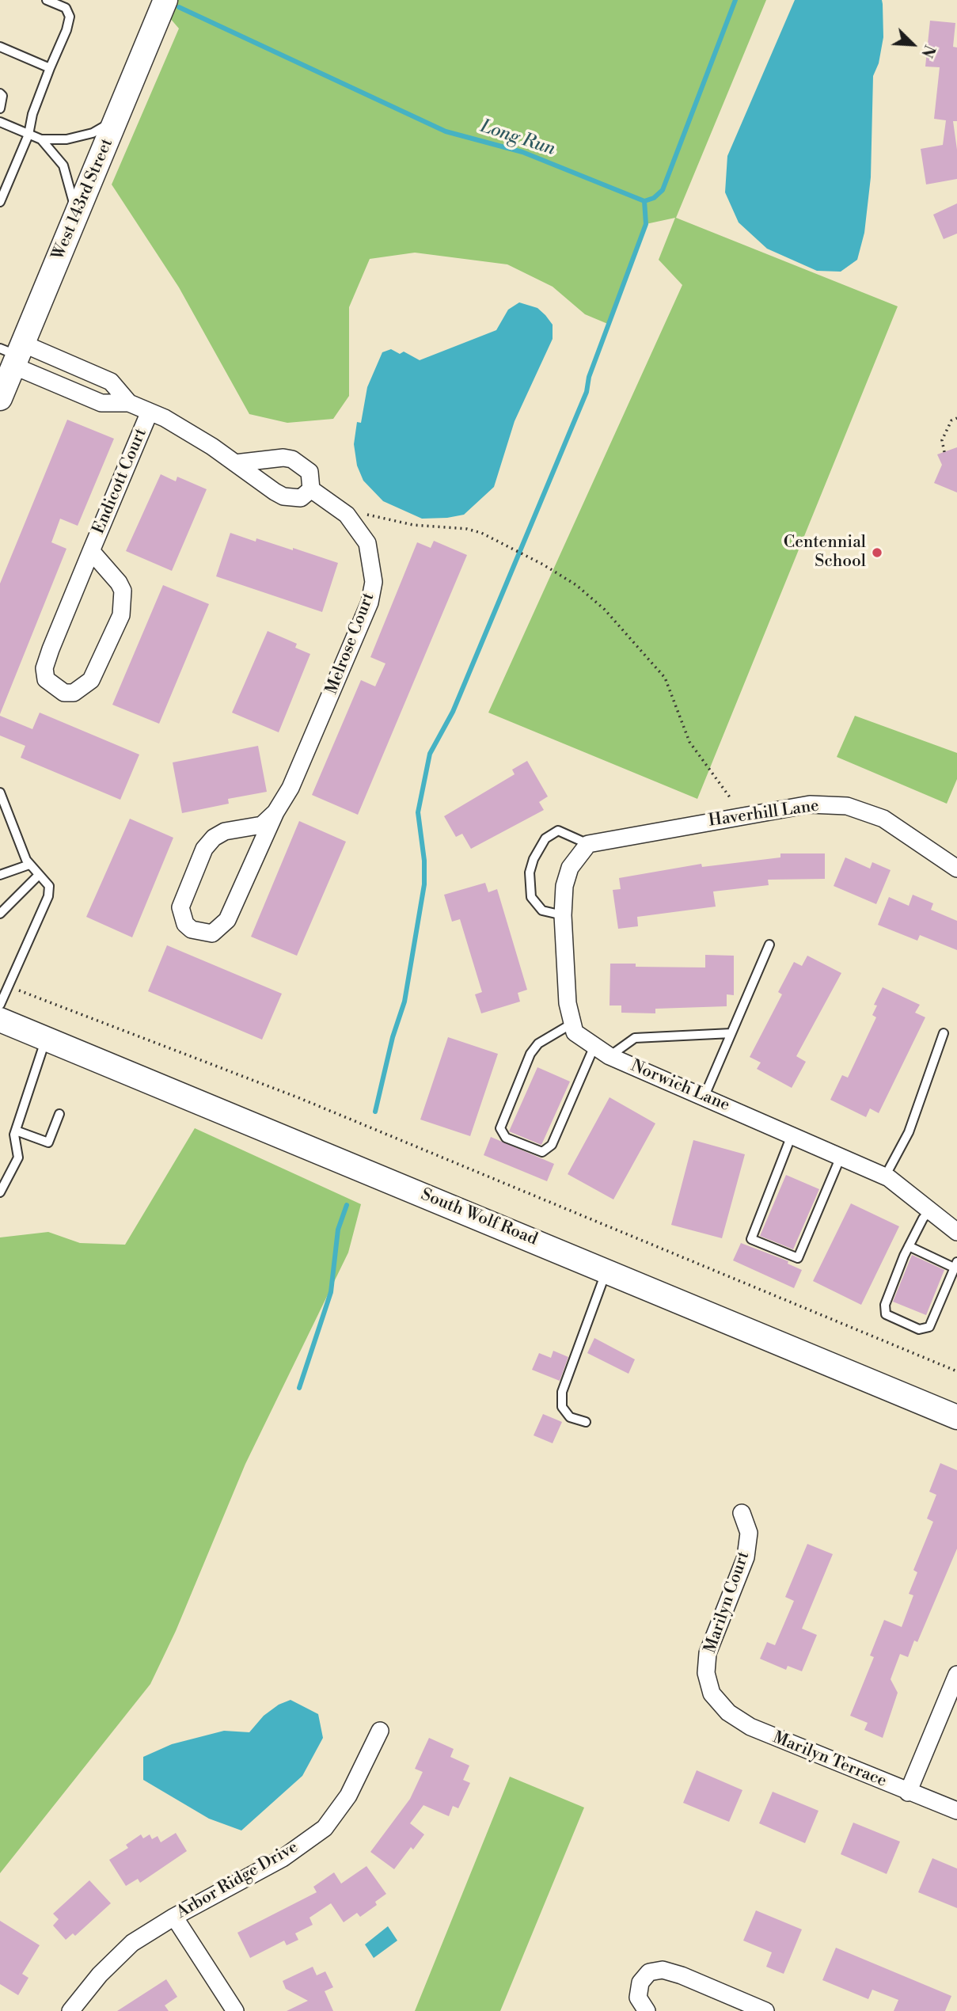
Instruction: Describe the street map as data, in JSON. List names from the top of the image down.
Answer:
{
  "streets": {
    "main road": ["West 143rd Street", "South Wolf Road"],
    "street": [
      "Endicott Court",
      "Melrose Court",
      "Haverhill Lane",
      "Norwich Lane",
      "Marilyn Court",
      "Marilyn Terrace",
      "Arbor Ridge Drive"
    ]
  },
  "crossings": [
    ["Haverhill Lane", "Norwich Lane"],
    ["Marilyn Court", "Marilyn Terrace"]
  ],
  "water": ["Long Run"],
  "places": ["Centennial School"],
  "north": "bottom right"
}
